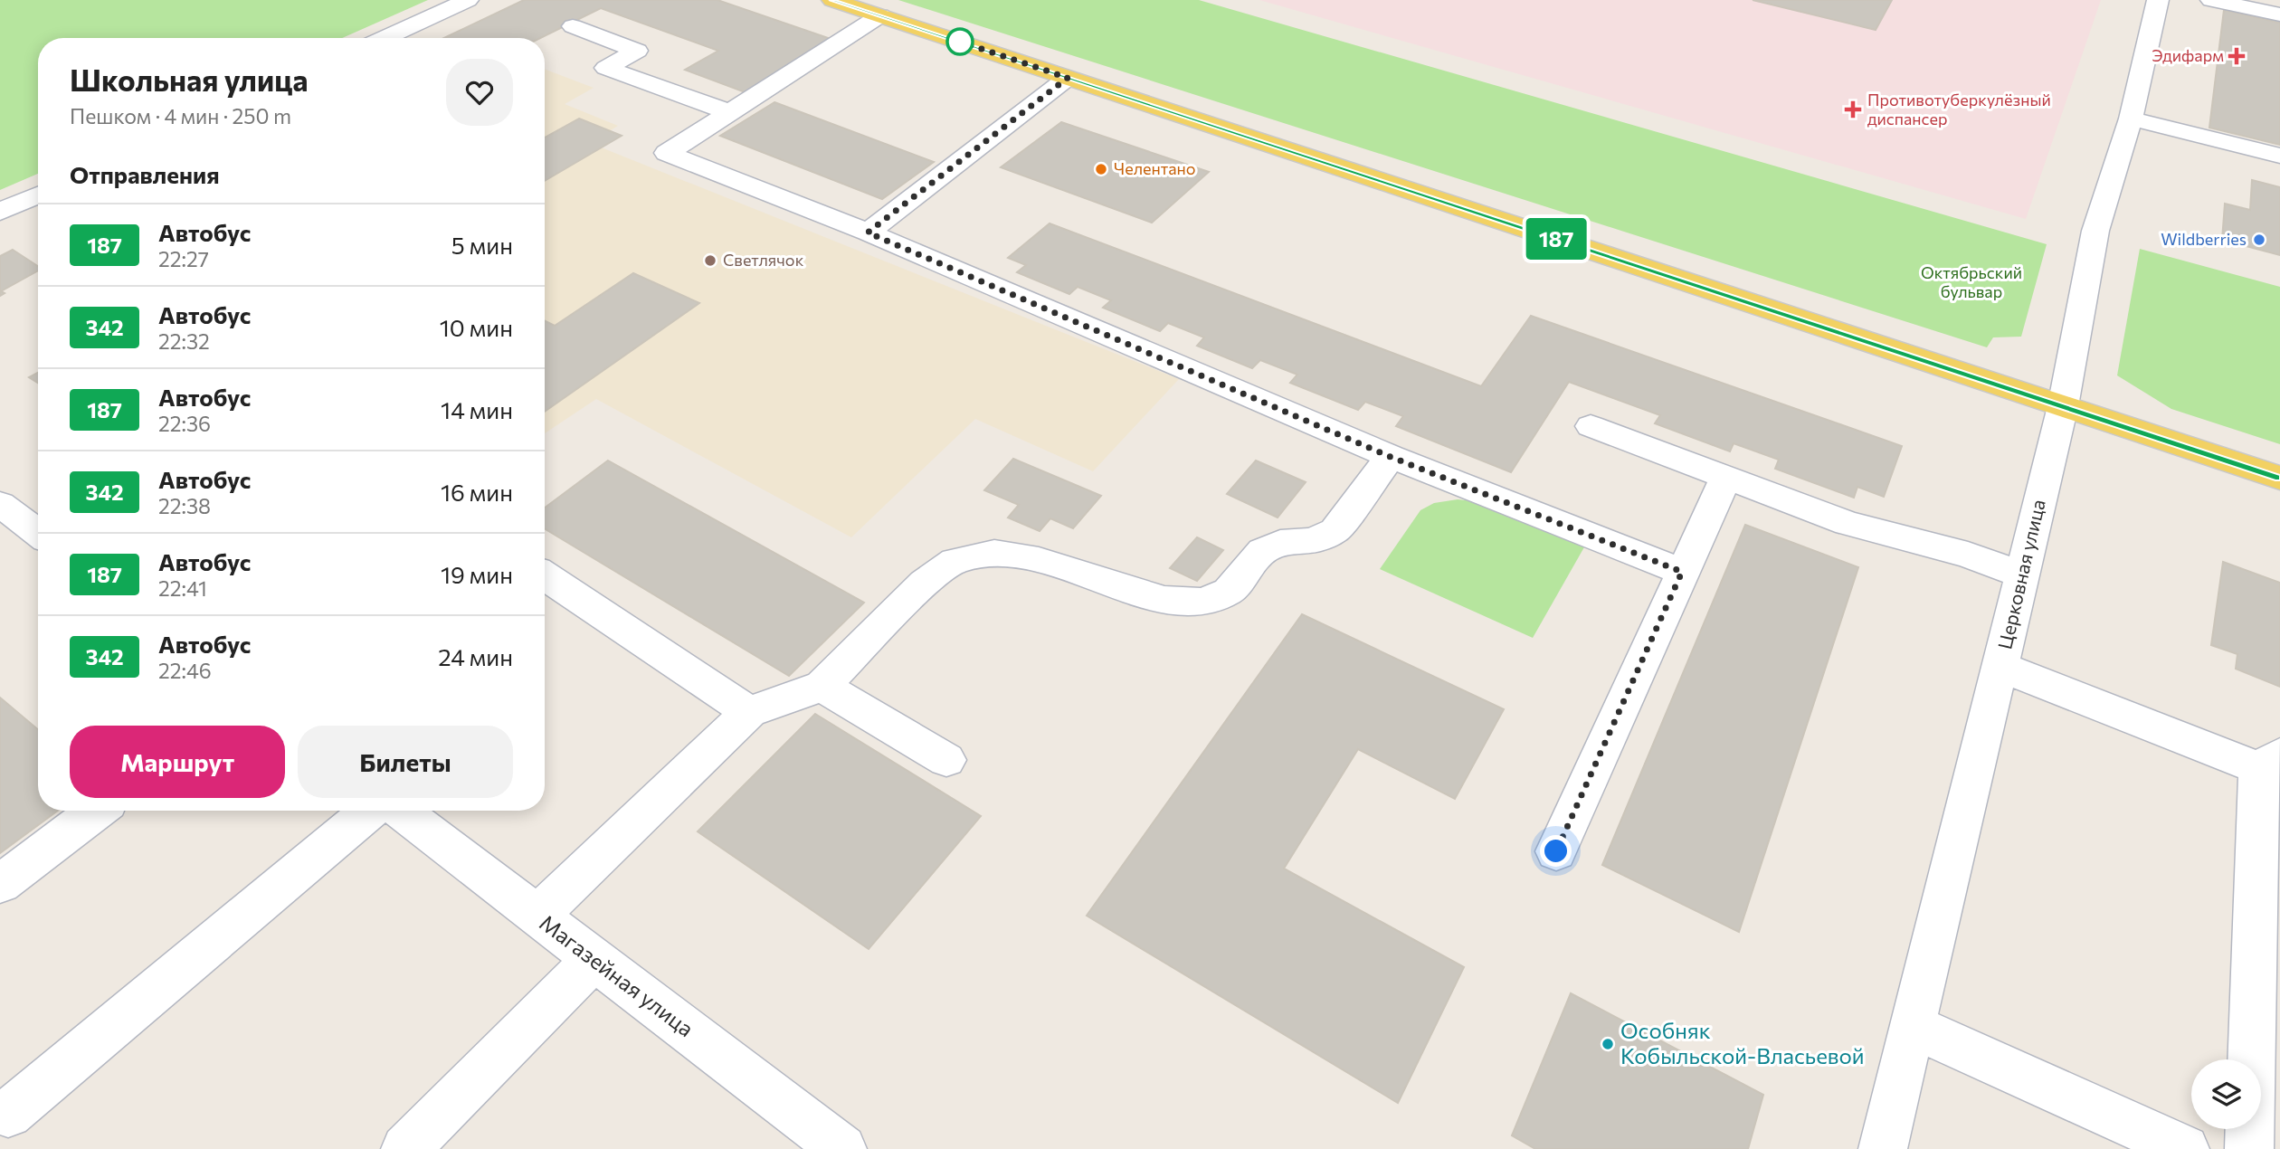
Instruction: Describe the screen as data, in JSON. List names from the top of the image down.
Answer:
{
  "streets": {
    "street": ["Церковная улица", "Магазейная улица"]
  },
  "parks": ["Октябрьский бульвар"],
  "places": {
    "health": ["Эдифарм", "Противотуберкулёзный диспансер"],
    "other": [
      "Челентано",
      "Wildberries",
      "Светлячок",
      "Особняк Кобыльской-Власьевой"
    ]
  },
  "lines": ["bus line 187"],
  "page": {
    "on_map": "187",
    "heading": [
      ["Школьная улица", "Пешком · 4 мин · 250 m"],
      "Отправления"
    ],
    "list": [
      {
        "mark": "187",
        "name": "Автобус",
        "note": "22:27",
        "value": "5 мин"
      },
      {
        "mark": "342",
        "name": "Автобус",
        "note": "22:32",
        "value": "10 мин"
      },
      {
        "mark": "187",
        "name": "Автобус",
        "note": "22:36",
        "value": "14 мин"
      },
      {
        "mark": "342",
        "name": "Автобус",
        "note": "22:38",
        "value": "16 мин"
      },
      {
        "mark": "187",
        "name": "Автобус",
        "note": "22:41",
        "value": "19 мин"
      },
      {
        "mark": "342",
        "name": "Автобус",
        "note": "22:46",
        "value": "24 мин"
      }
    ],
    "buttons": ["Маршрут", "Билеты"]
  }
}
